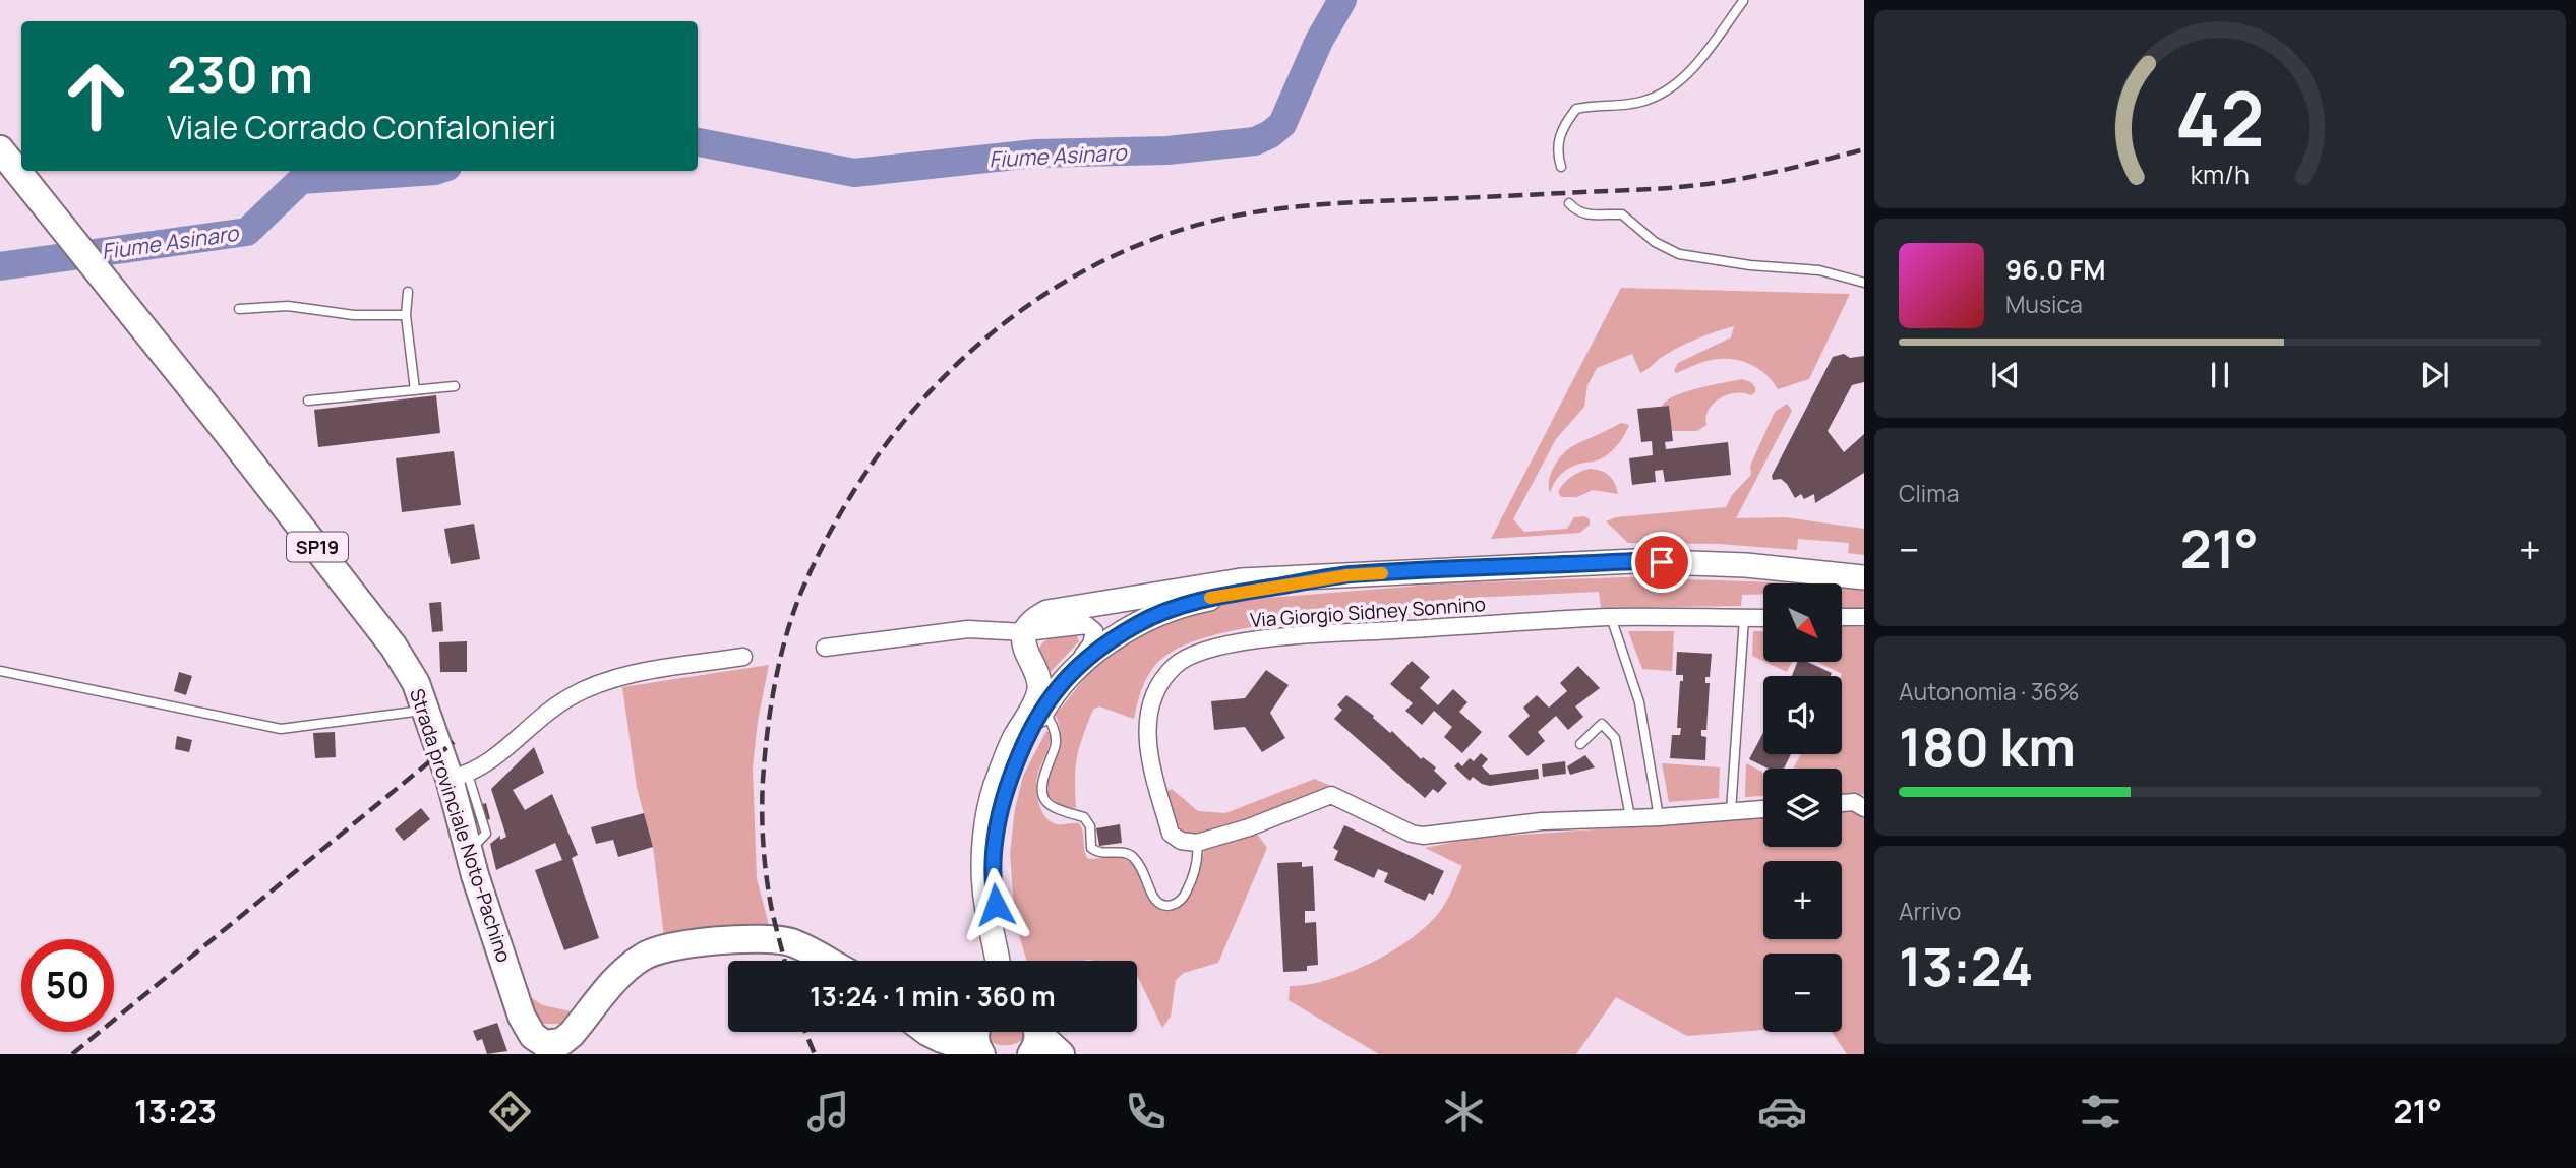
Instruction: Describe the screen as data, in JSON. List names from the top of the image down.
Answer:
{
  "streets": {
    "main road": ["SP19", "Strada provinciale Noto-Pachino"],
    "street": ["Via Giorgio Sidney Sonnino"]
  },
  "water": ["Fiume Asinaro"],
  "north": "bottom right",
  "page": {
    "turn": ["230 m", "Viale Corrado Confalonieri"],
    "song": ["96.0 FM", "Musica"],
    "tile": [
      "Clima",
      ["Autonomia · 36%", "180 km"],
      ["Arrivo", "13:24"]
    ],
    "heat": ["−", "21°", "+"],
    "map_buttons": ["+", "−"],
    "limit": "50",
    "trip": "13:24 · 1 min · 360 m",
    "tabs": ["13:23", "21°"],
    "gauge": ["42", "km/h"]
  }
}
